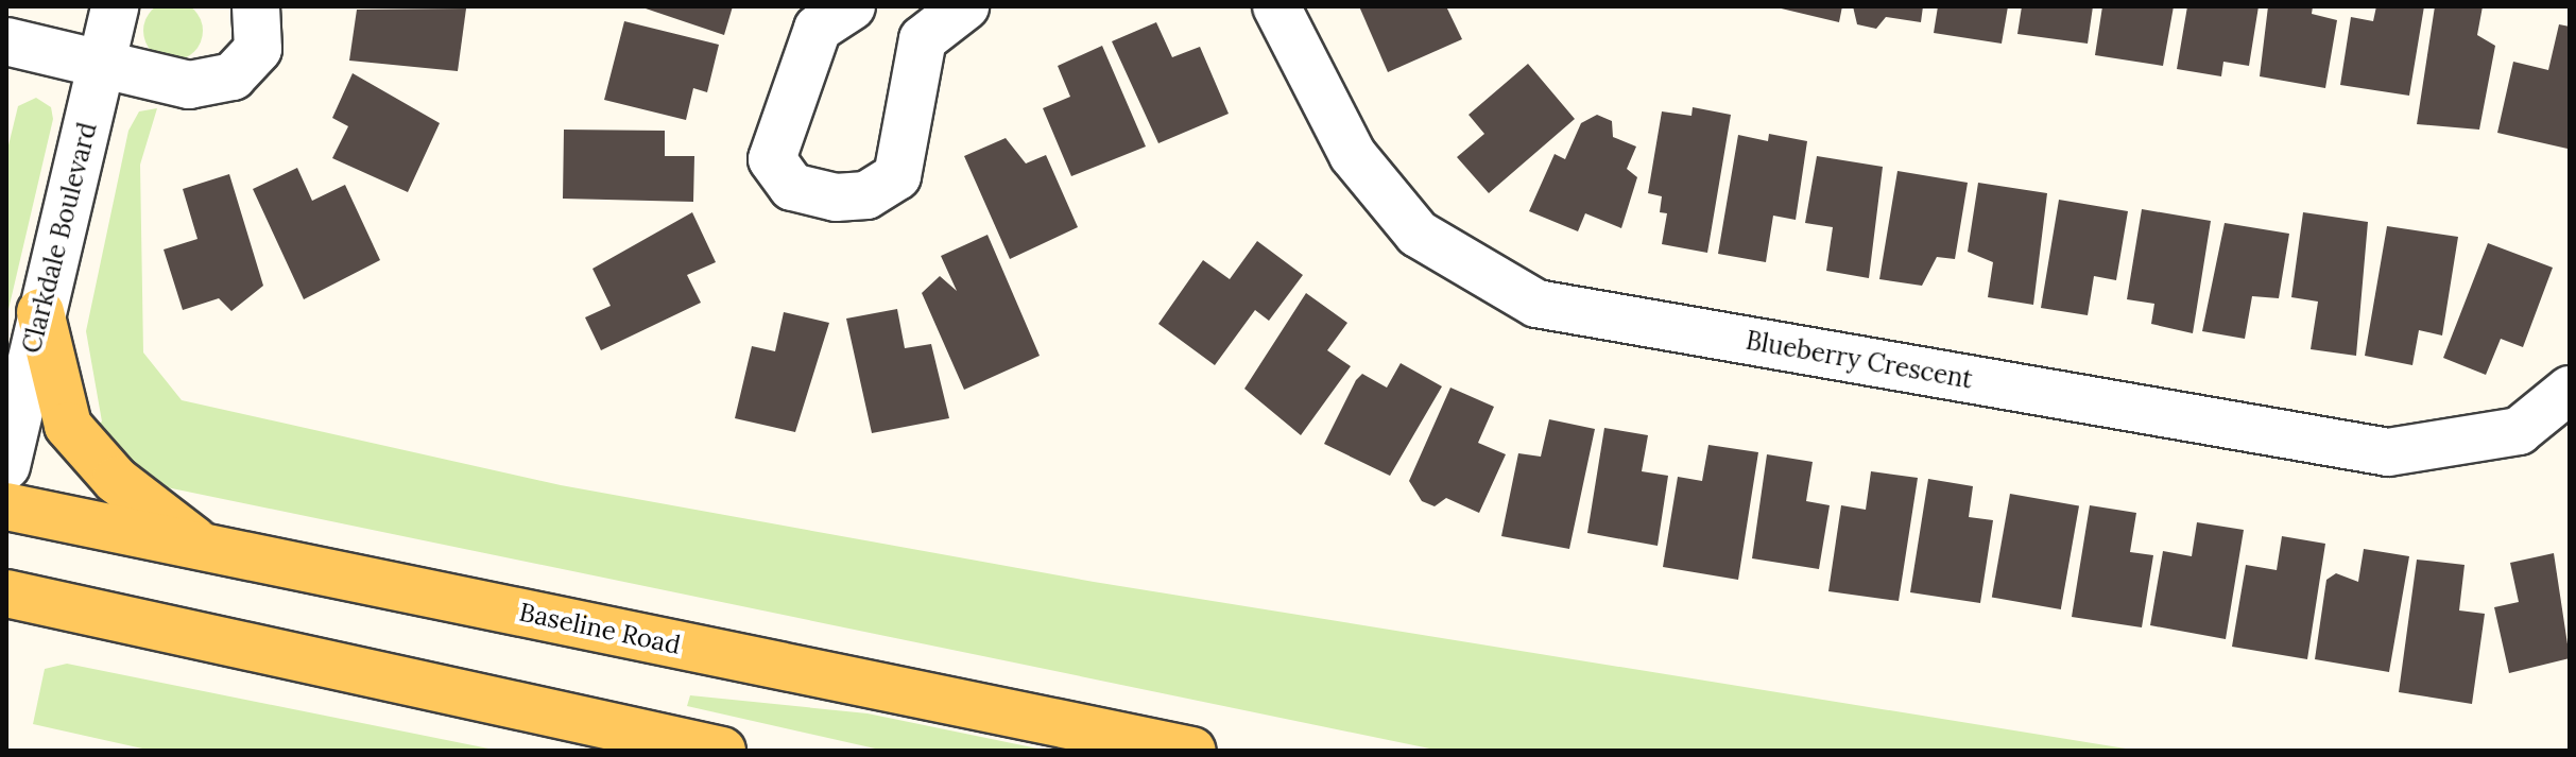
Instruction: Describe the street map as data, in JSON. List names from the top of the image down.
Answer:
{
  "streets": {
    "main road": ["Baseline Road"],
    "street": ["Clarkdale Boulevard", "Blueberry Crescent"]
  }
}
